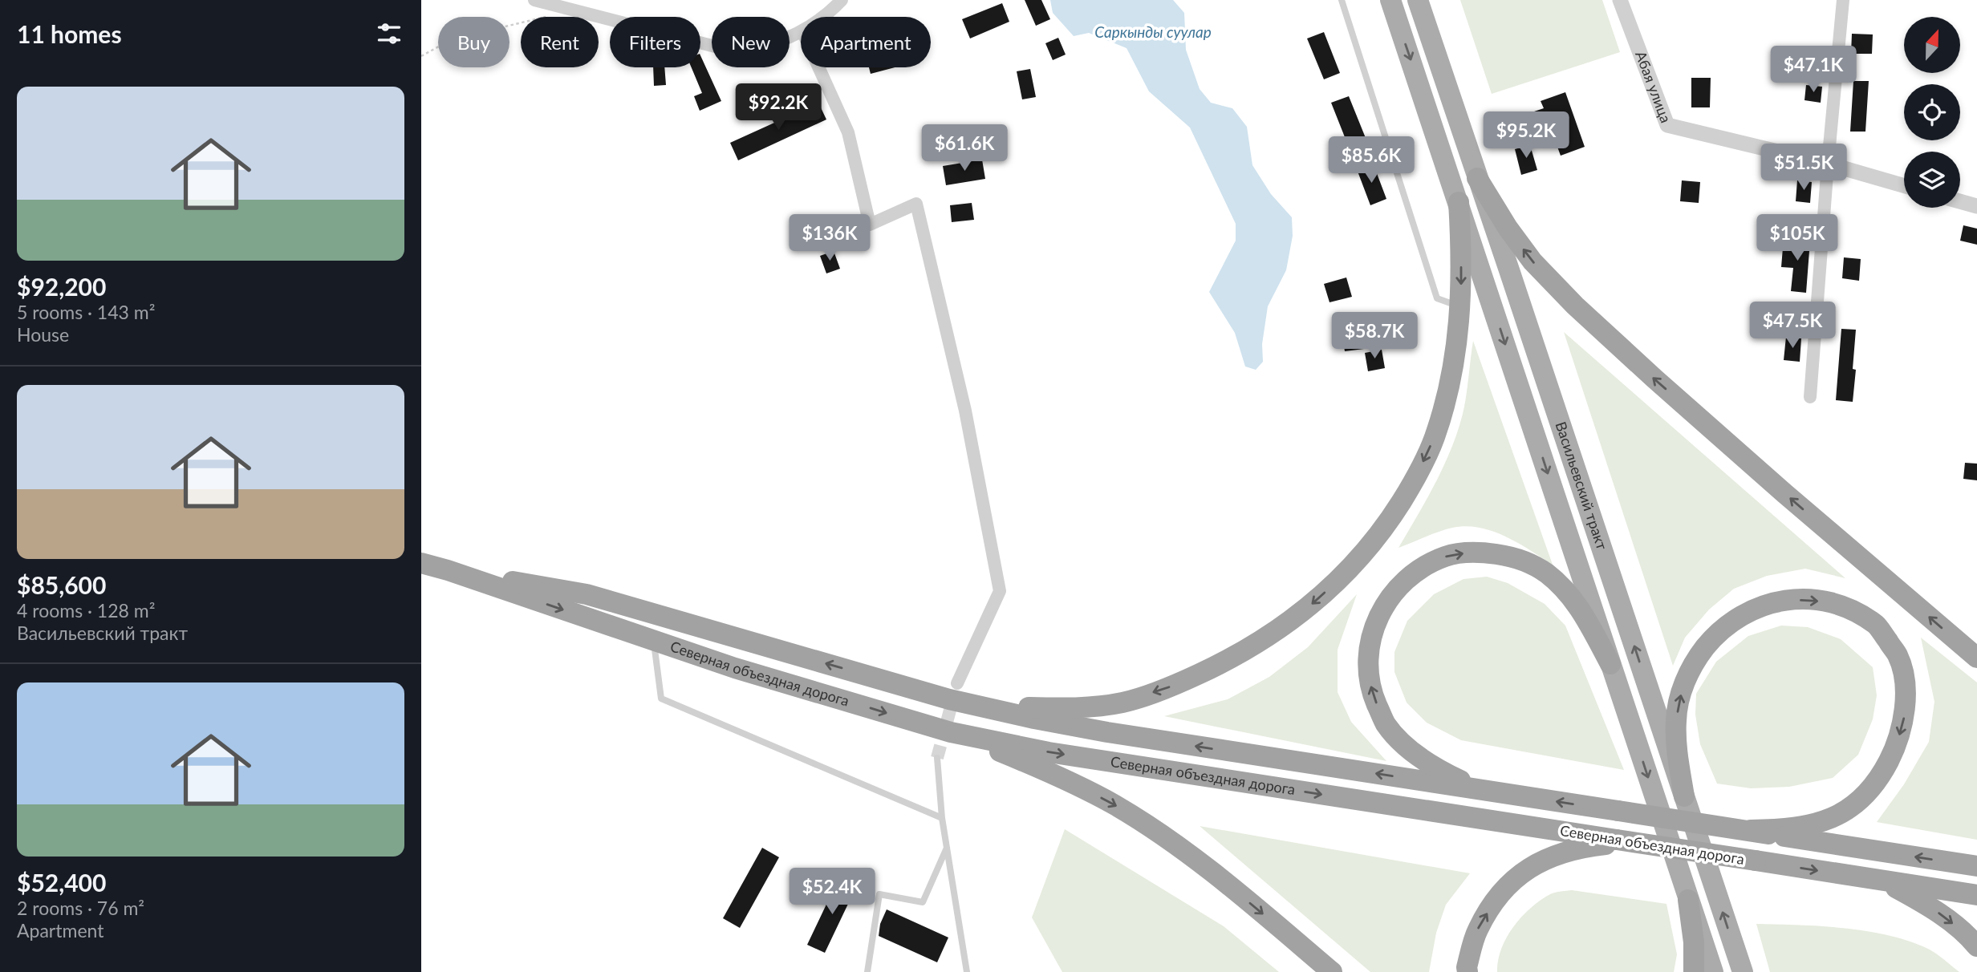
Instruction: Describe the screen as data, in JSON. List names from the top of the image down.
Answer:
{
  "streets": {
    "highway": ["Северная объездная дорога"],
    "main road": ["Васильевский тракт"],
    "street": ["Абая улица"]
  },
  "water": ["Саркынды суулар"],
  "north": "top",
  "page": {
    "heading": "11 homes",
    "chip": [
      "Buy",
      "Rent",
      "Filters",
      "New",
      "Apartment"
    ],
    "price": [
      "$47.1K",
      "$92.2K",
      "$95.2K",
      "$61.6K",
      "$85.6K",
      "$51.5K",
      "$136K",
      "$105K",
      "$47.5K",
      "$58.7K",
      "$52.4K"
    ],
    "list": [
      {
        "name": "$92,200",
        "note": "5 rooms · 143 m² · House"
      },
      {
        "name": "$85,600",
        "note": "4 rooms · 128 m² · Васильевский тракт"
      },
      {
        "name": "$52,400",
        "note": "2 rooms · 76 m² · Apartment"
      }
    ]
  }
}
